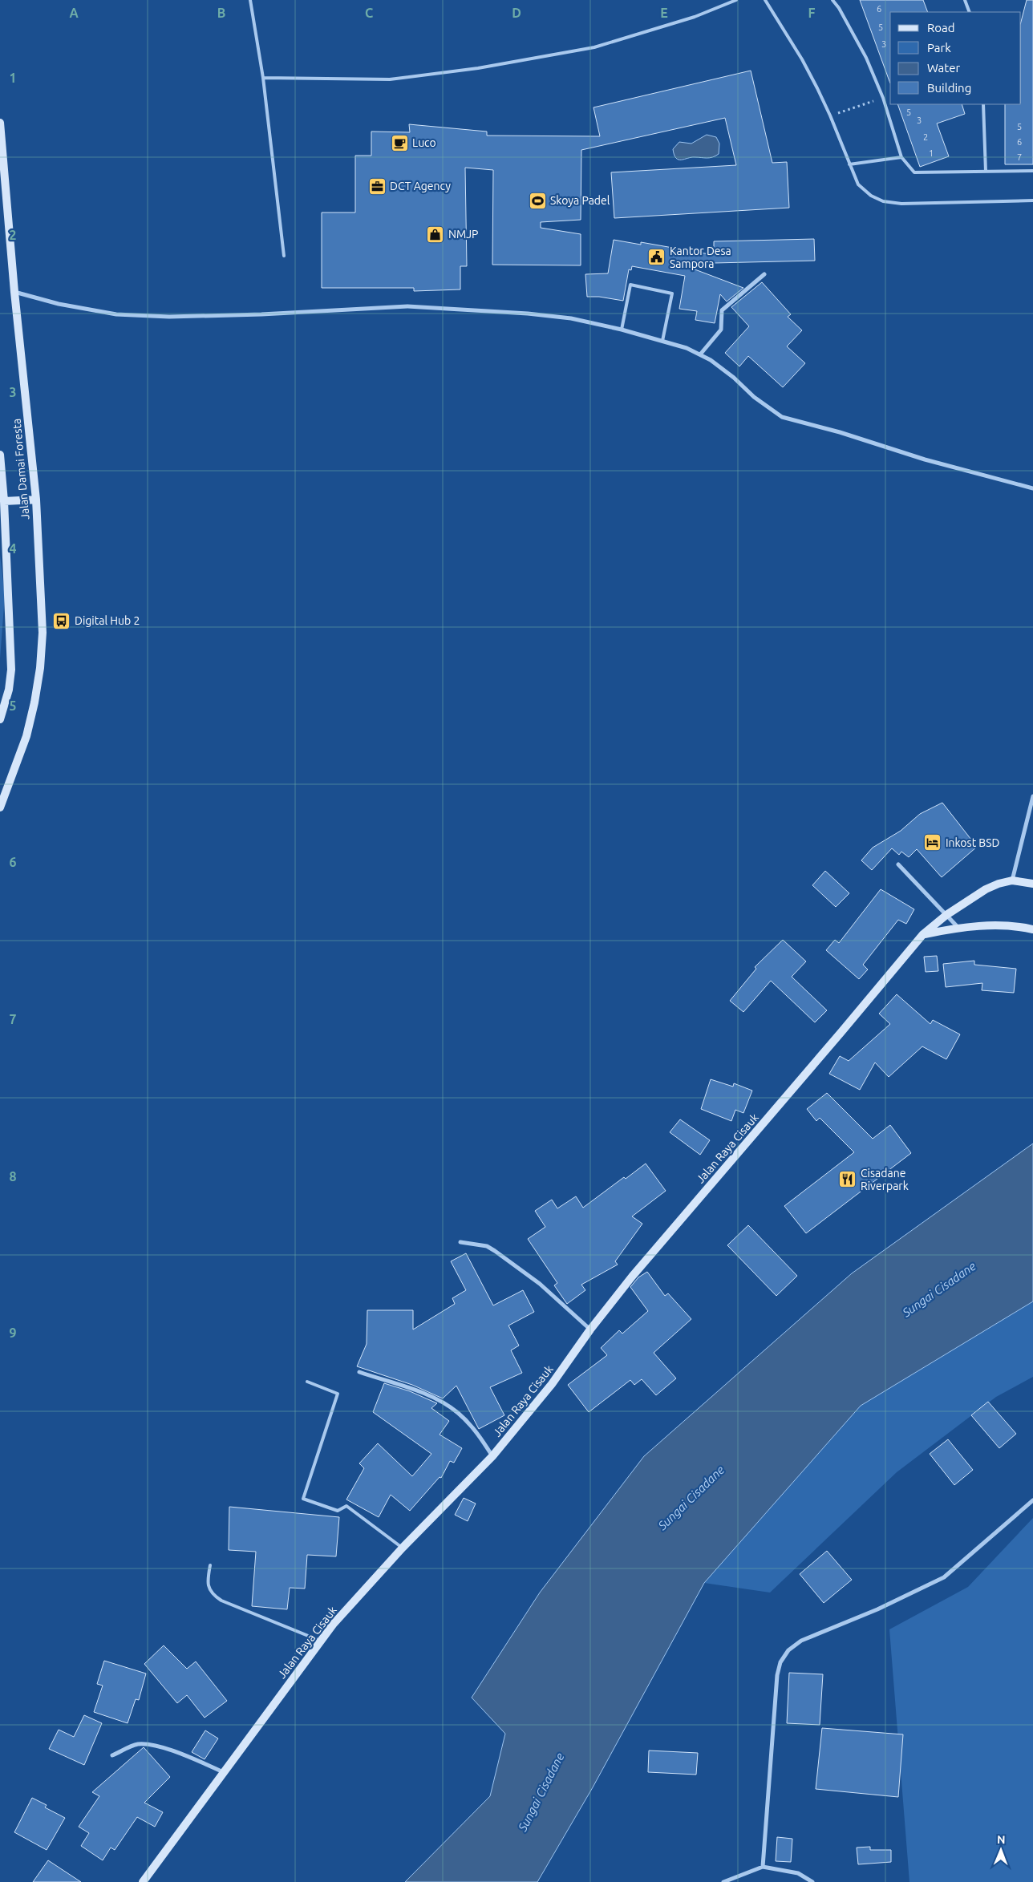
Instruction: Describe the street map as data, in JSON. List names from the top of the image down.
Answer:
{
  "streets": {
    "main road": ["Jalan Damai Foresta", "Jalan Raya Cisauk"]
  },
  "water": ["Sungai Cisadane"],
  "places": {
    "cafe": ["Luco"],
    "office": ["DCT Agency"],
    "sports": ["Skoya Padel"],
    "shop": ["NMJP"],
    "public building": ["Kantor Desa Sampora"],
    "bus stop": ["Digital Hub 2"],
    "hotel": ["Inkost BSD"],
    "restaurant": ["Cisadane Riverpark"]
  },
  "house_numbers": [
    "6",
    "5",
    "3",
    "5",
    "3",
    "5",
    "2",
    "6",
    "1",
    "7"
  ],
  "legend": [
    "Road",
    "Park",
    "Water",
    "Building"
  ],
  "north": "top",
  "grid": {
    "columns": [
      "A",
      "B",
      "C",
      "D",
      "E",
      "F"
    ],
    "rows": [
      "1",
      "2",
      "3",
      "4",
      "5",
      "6",
      "7",
      "8",
      "9"
    ]
  }
}
